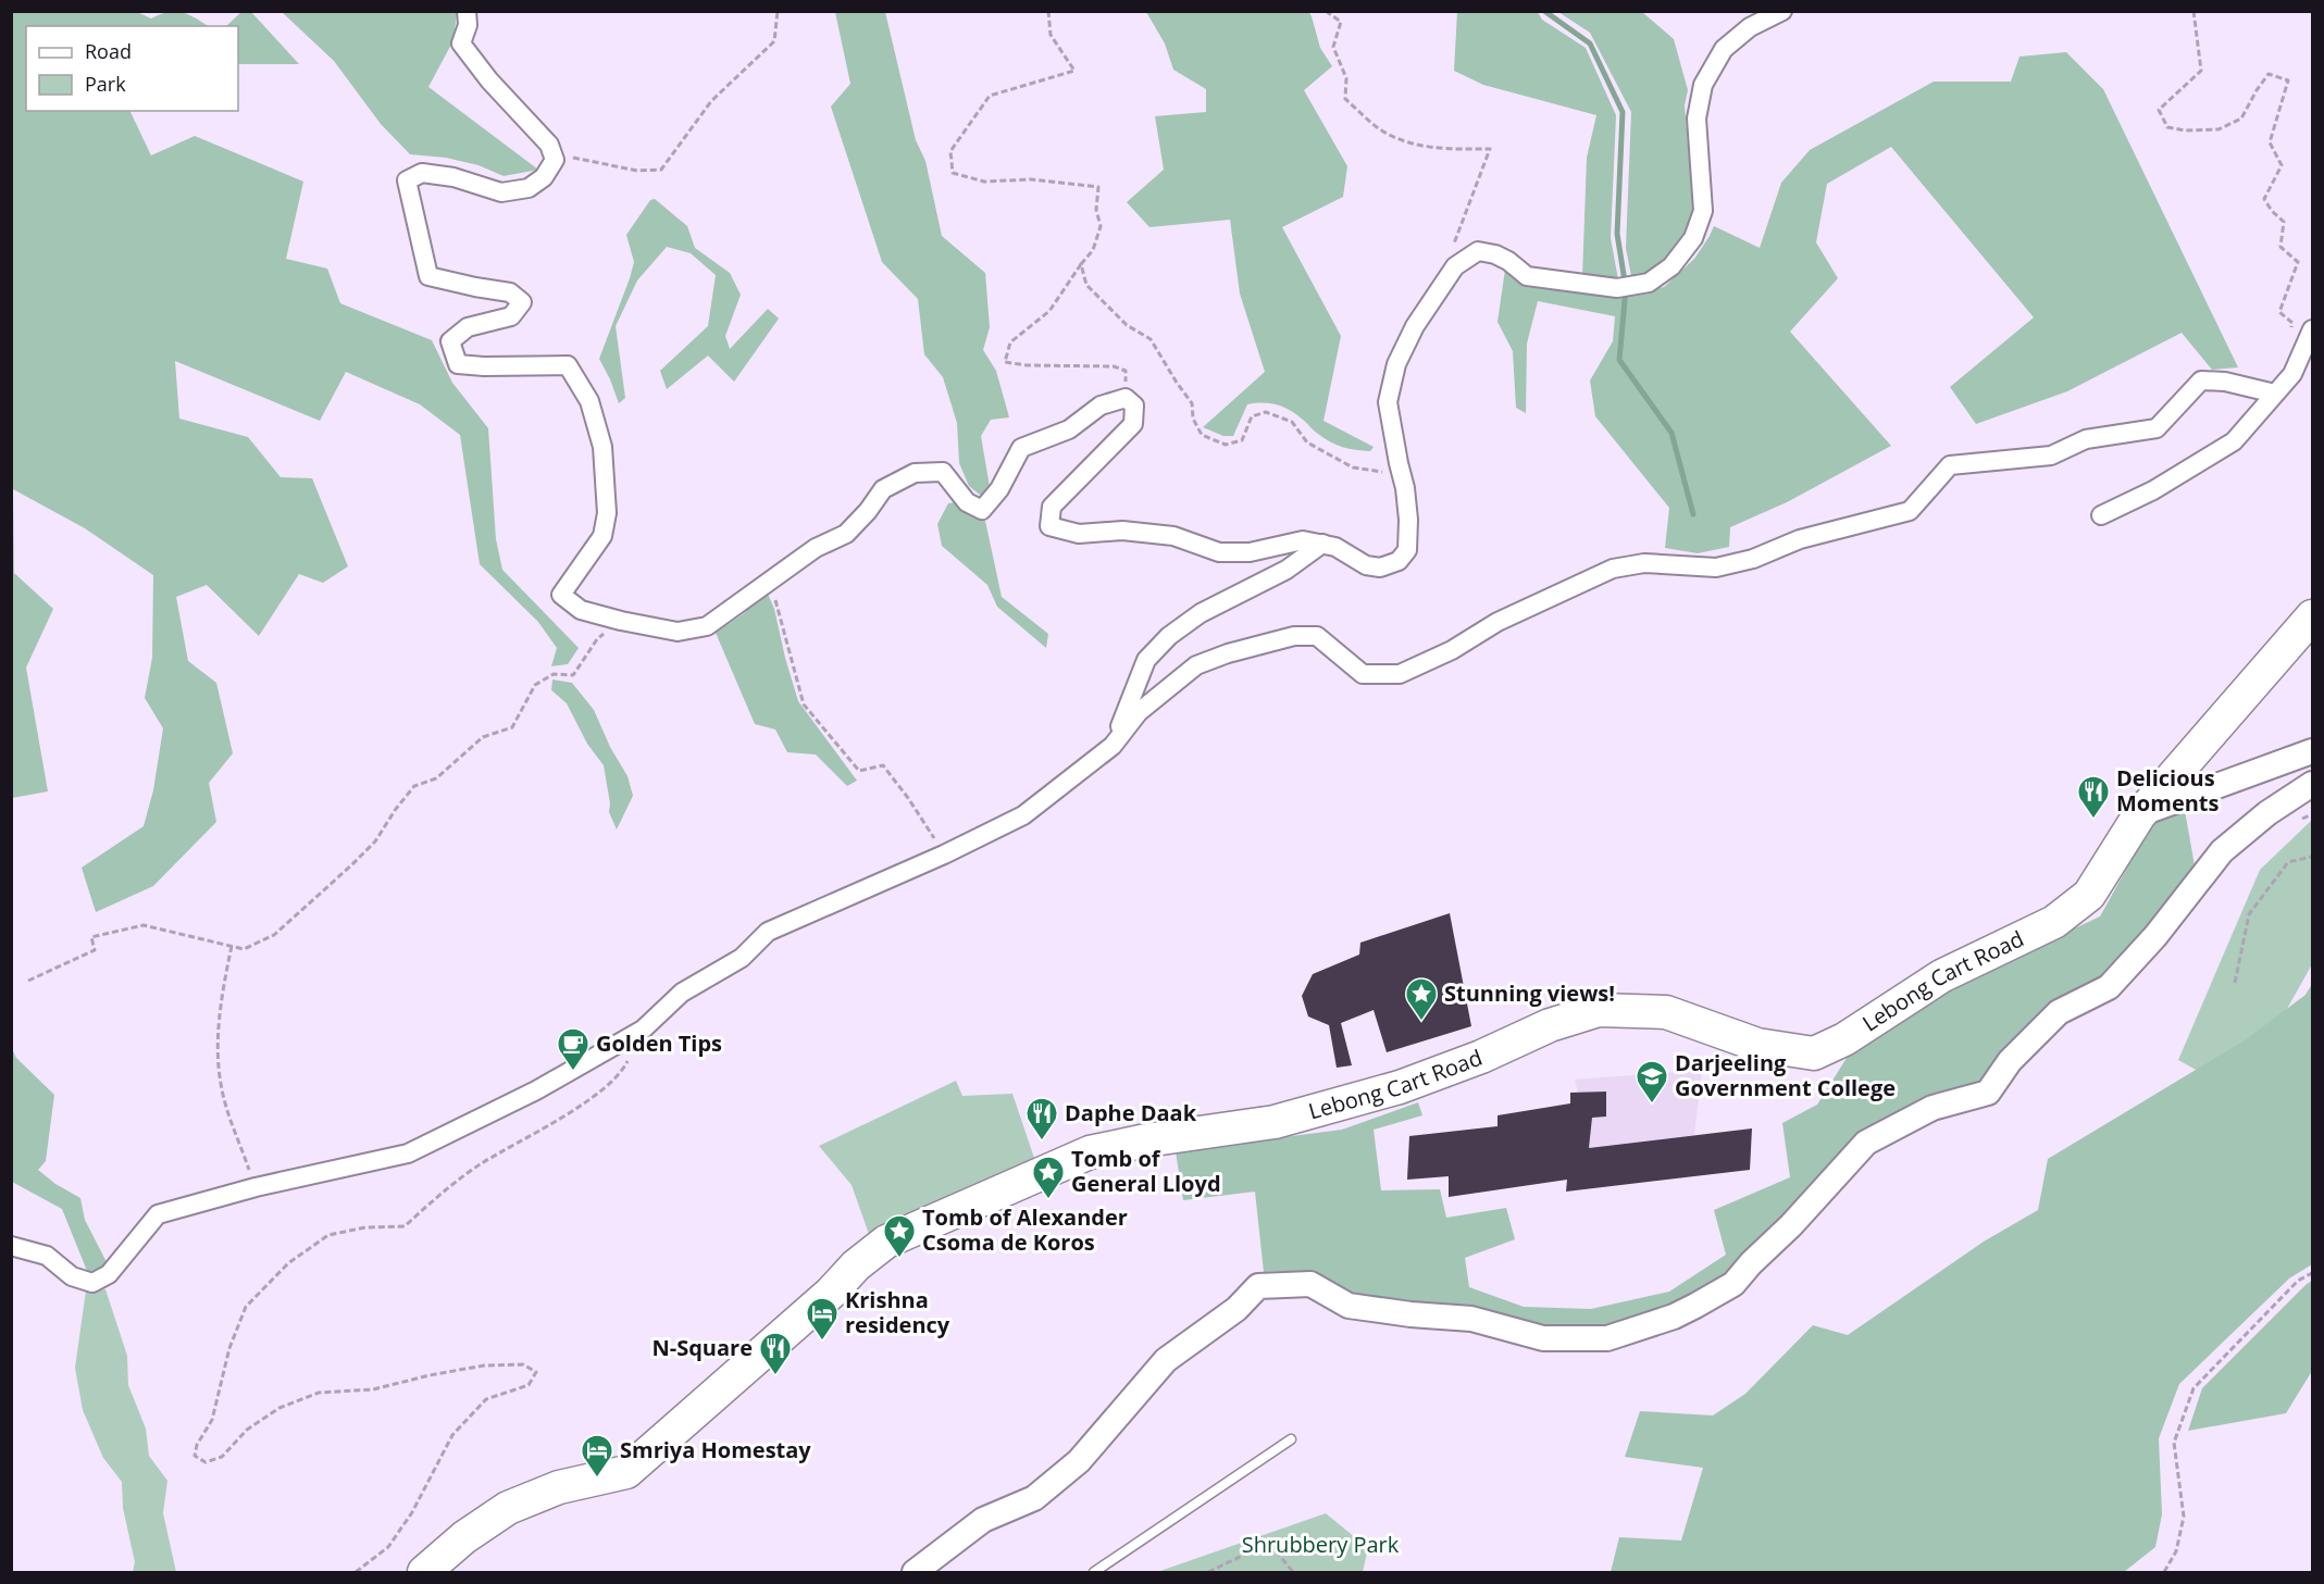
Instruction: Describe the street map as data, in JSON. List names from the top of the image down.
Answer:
{
  "streets": {
    "highway": ["Lebong Cart Road"]
  },
  "parks": ["Shrubbery Park"],
  "places": {
    "restaurant": ["Delicious Moments", "Daphe Daak", "N-Square"],
    "place": ["Stunning views!", "Tomb of General Lloyd", "Tomb of Alexander Csoma de Koros"],
    "cafe": ["Golden Tips"],
    "school or university": ["Darjeeling Government College"],
    "hotel": ["Krishna residency", "Smriya Homestay"]
  },
  "legend": ["Road", "Park"]
}
